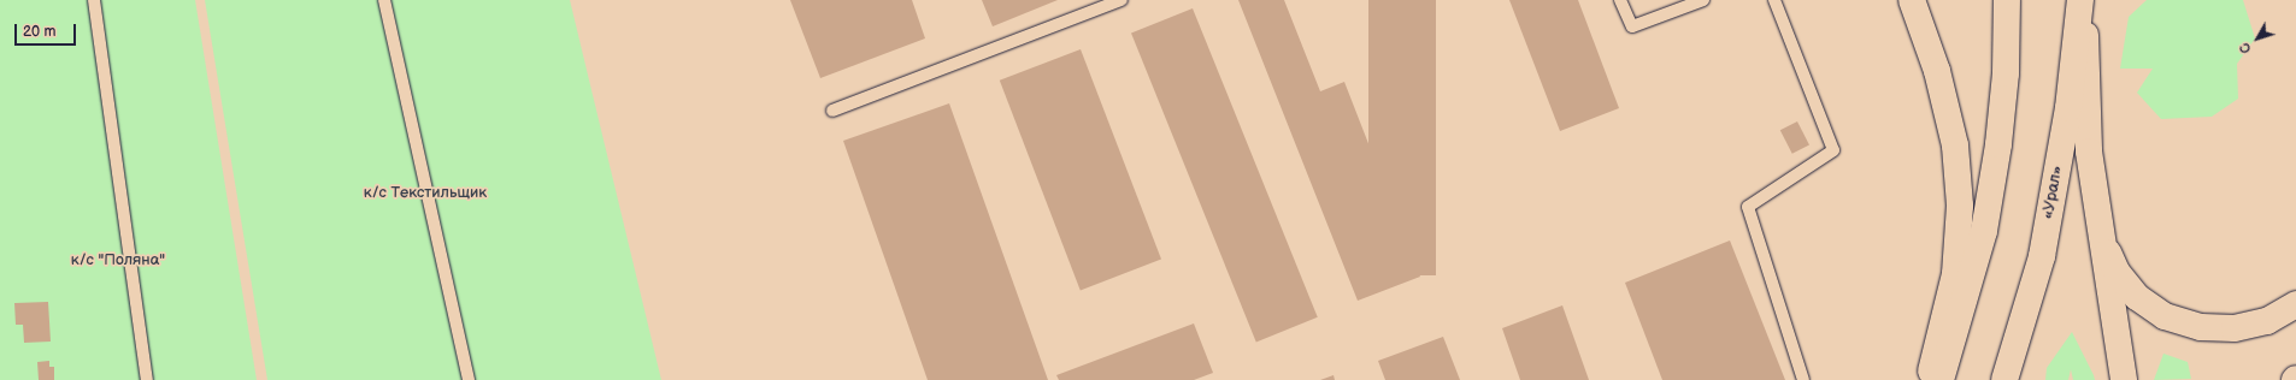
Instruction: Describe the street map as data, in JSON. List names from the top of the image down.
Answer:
{
  "streets": {
    "main road": ["«Урал»"]
  },
  "parks": ["к/с Текстильщик", "к/с \"Поляна\""],
  "scale_bar": "20 m",
  "north": "bottom left"
}
